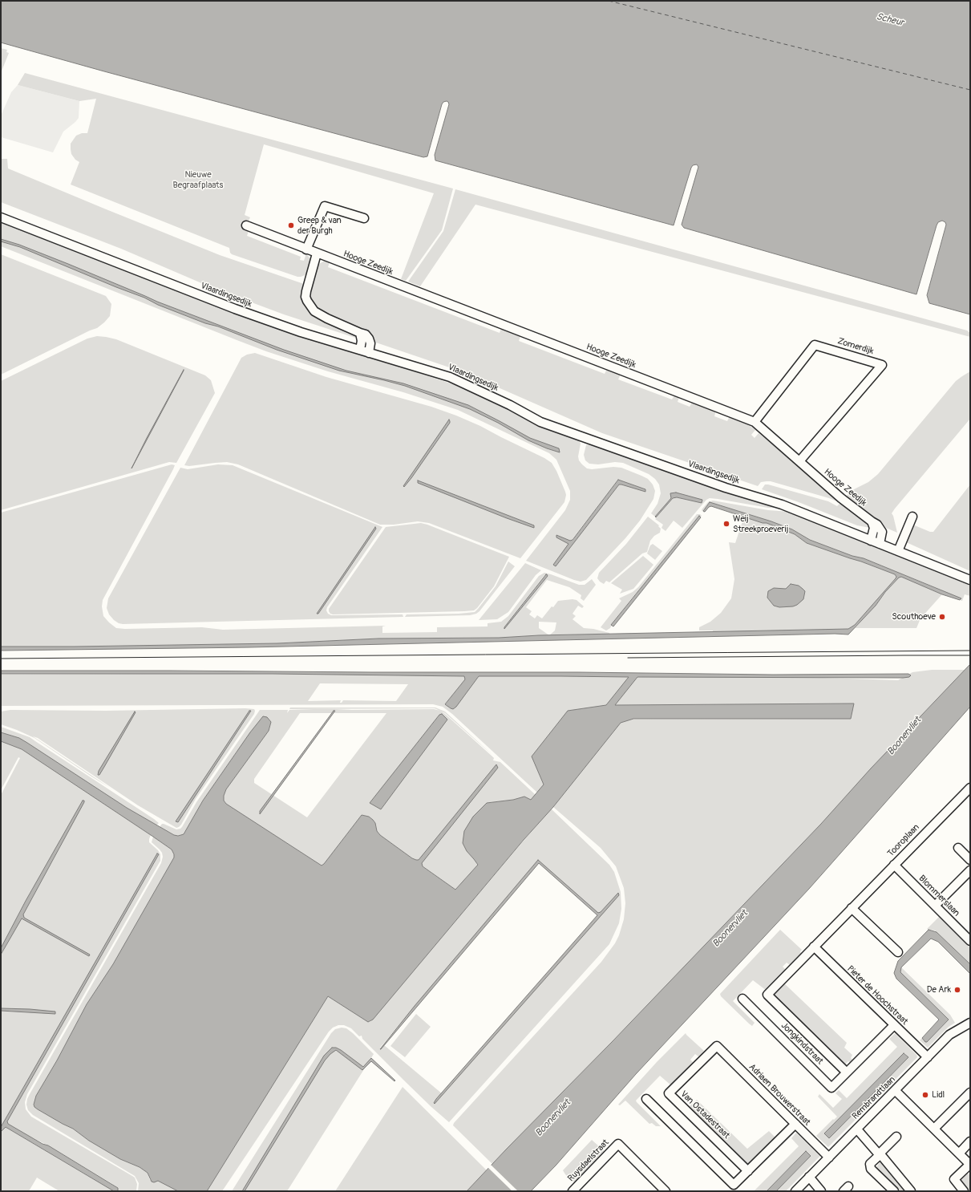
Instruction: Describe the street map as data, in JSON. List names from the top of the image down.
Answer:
{
  "streets": {
    "street": [
      "Hooge Zeedijk",
      "Vlaardingsedijk",
      "Zomerdijk",
      "Tooroplaan",
      "Blommerslaan",
      "Pieter de Hoochstraat",
      "Jongkindstraat",
      "Adriaen Brouwerstraat",
      "Rembrandtlaan",
      "Van Ostadestraat",
      "Ruysdaelstraat"
    ]
  },
  "crossings": [
    ["Hooge Zeedijk", "Vlaardingsedijk"],
    ["Hooge Zeedijk", "Zomerdijk"],
    ["Tooroplaan", "Blommerslaan"],
    ["Tooroplaan", "Pieter de Hoochstraat"],
    ["Tooroplaan", "Jongkindstraat"],
    ["Pieter de Hoochstraat", "Jongkindstraat"],
    ["Pieter de Hoochstraat", "Rembrandtlaan"],
    ["Adriaen Brouwerstraat", "Rembrandtlaan"],
    ["Adriaen Brouwerstraat", "Van Ostadestraat"]
  ],
  "water": ["Scheur", "Boonervliet"],
  "parks": ["Nieuwe Begraafplaats"],
  "places": [
    "Greep & van der Burgh",
    "Weij Streekproeverij",
    "Scouthoeve",
    "De Ark",
    "Lidl"
  ]
}
